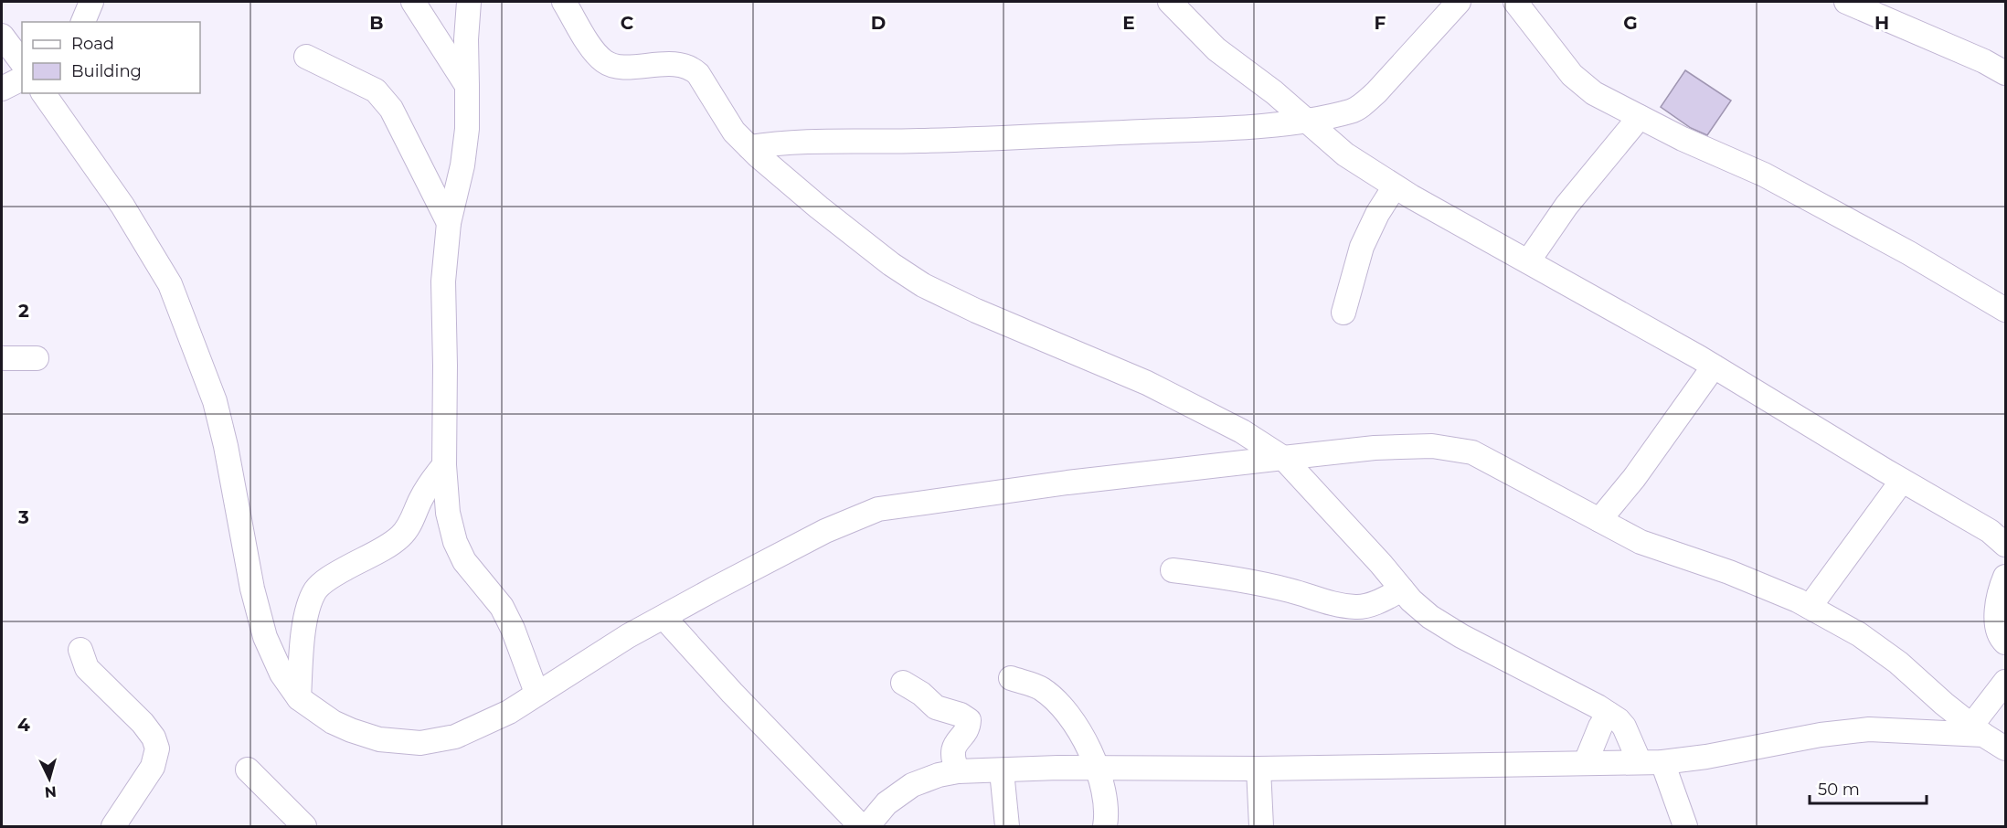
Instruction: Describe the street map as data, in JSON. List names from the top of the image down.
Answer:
{
  "legend": ["Road", "Building"],
  "scale_bar": "50 m",
  "north": "bottom",
  "grid": {
    "columns": [
      "B",
      "C",
      "D",
      "E",
      "F",
      "G",
      "H"
    ],
    "rows": ["2", "3", "4"]
  }
}
